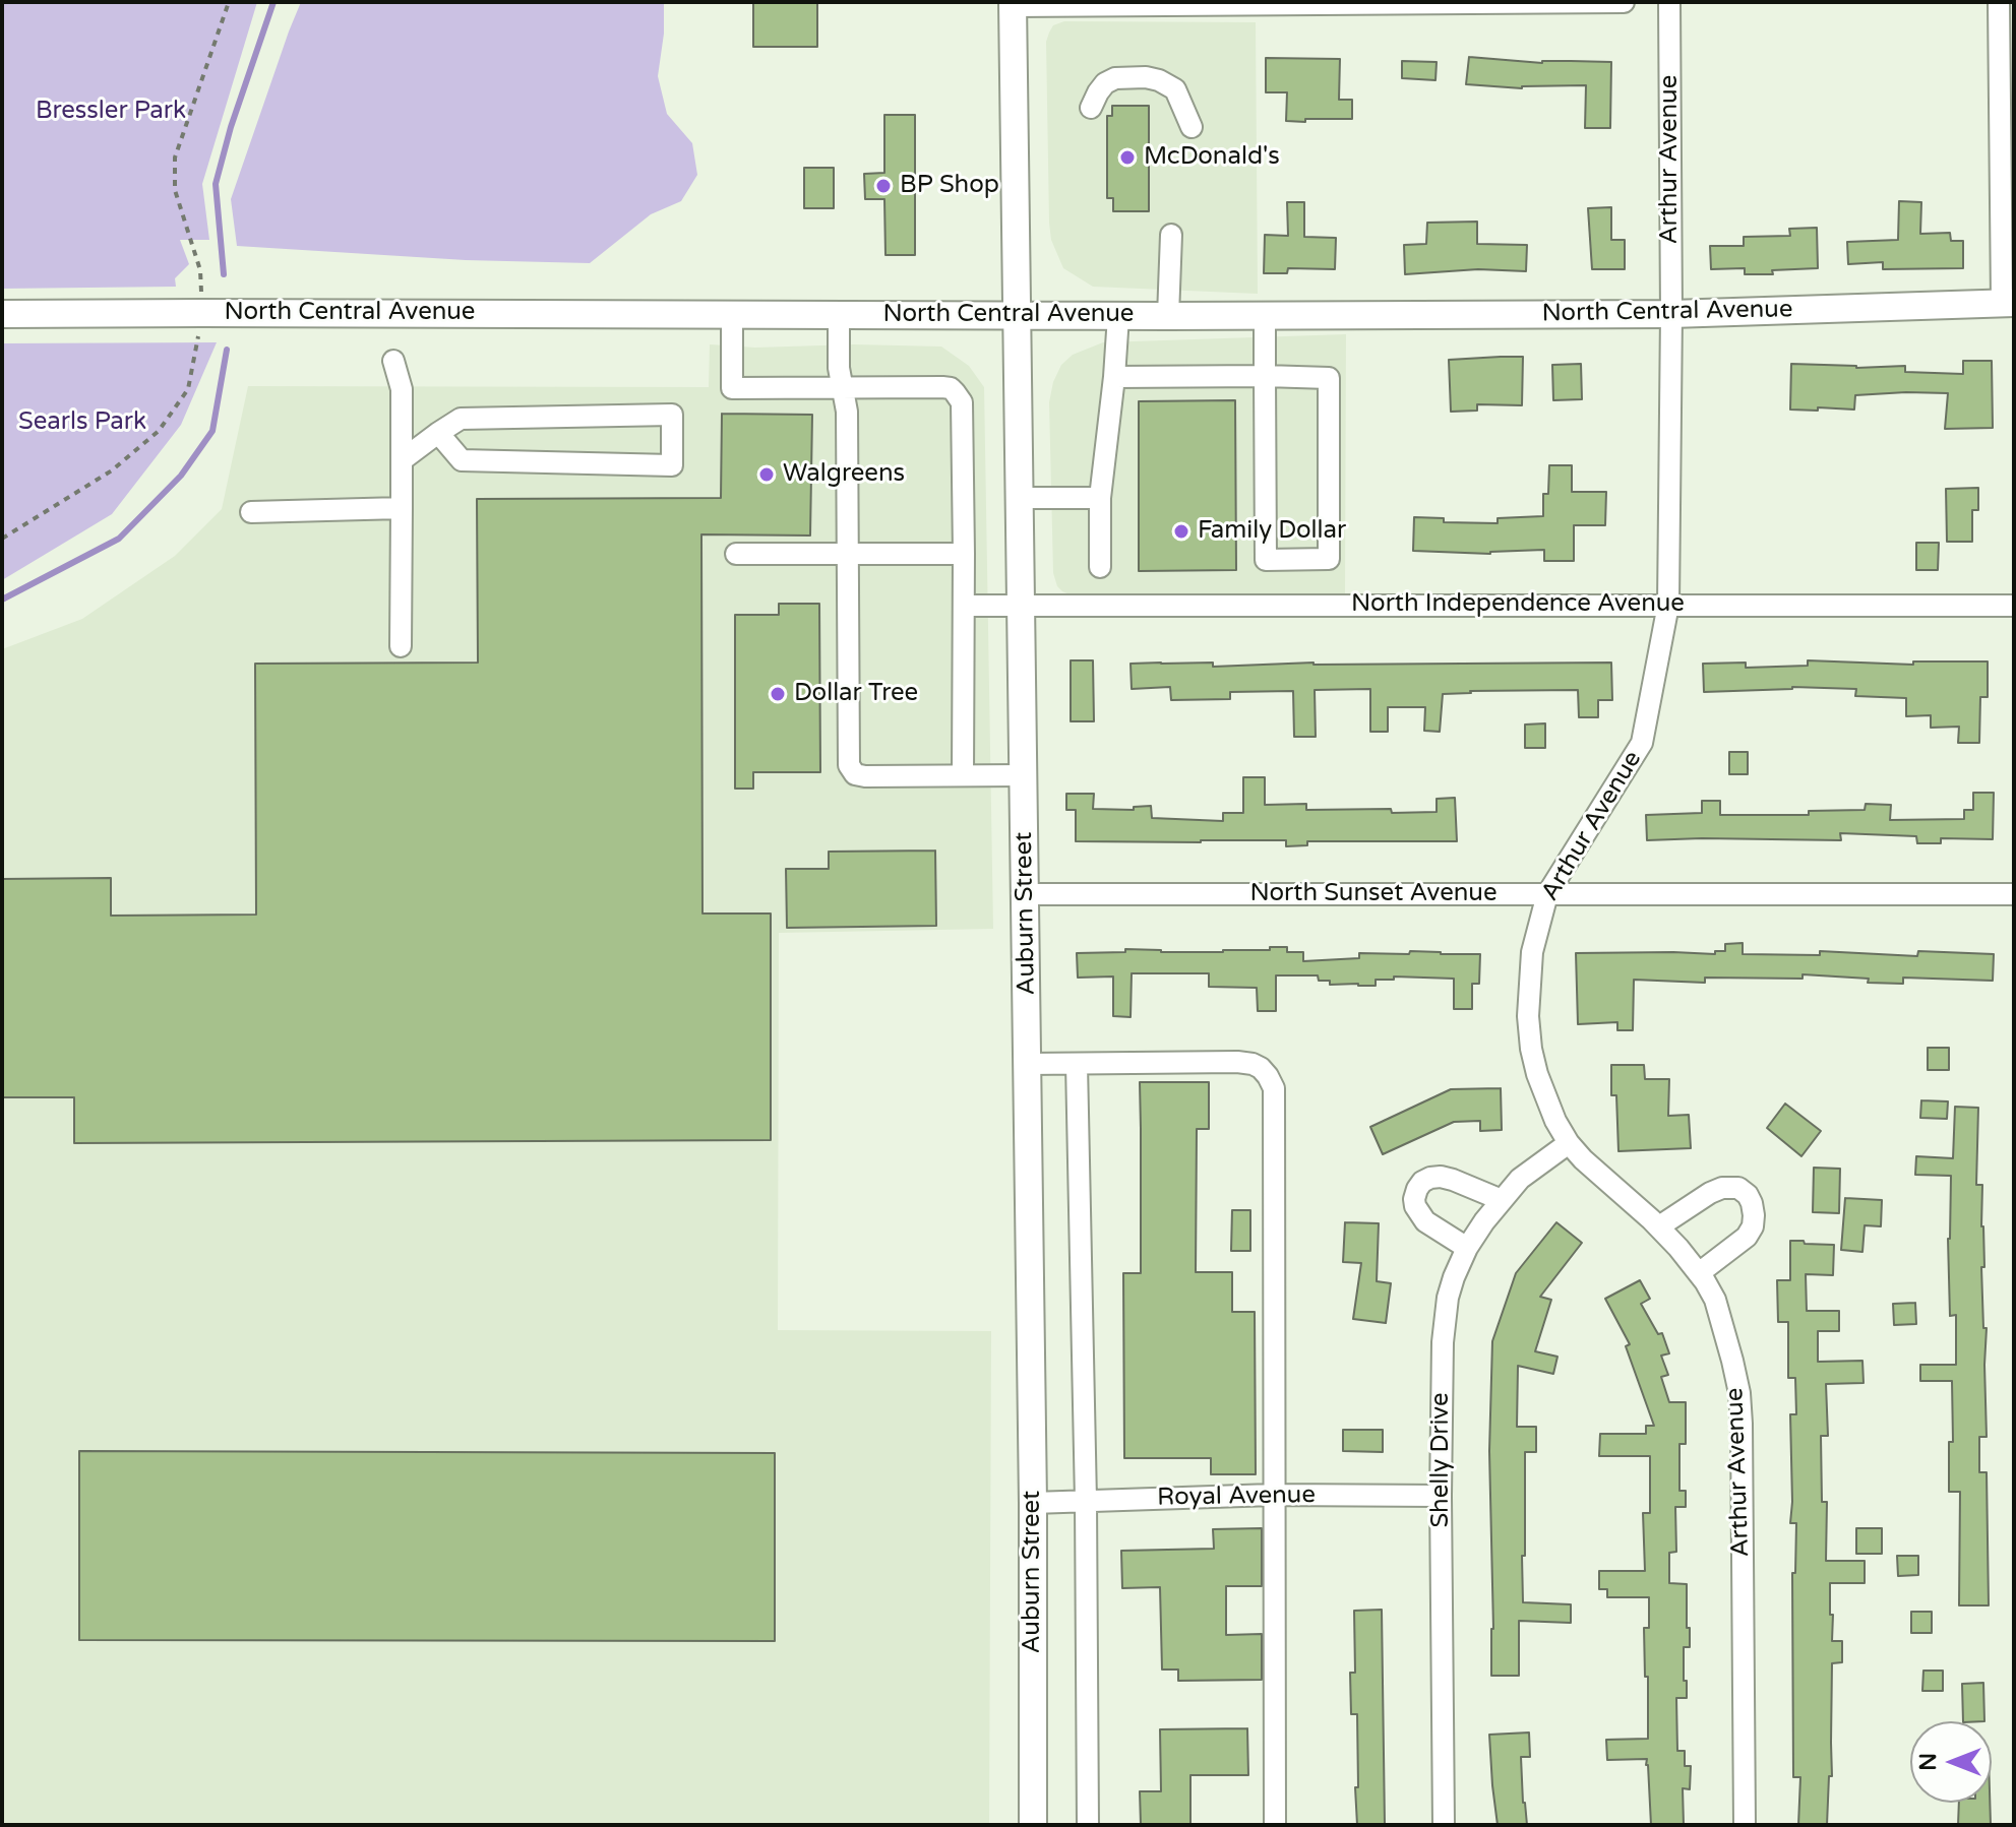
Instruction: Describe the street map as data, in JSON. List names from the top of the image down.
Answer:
{
  "streets": {
    "main road": ["North Central Avenue", "Auburn Street"],
    "street": [
      "Arthur Avenue",
      "North Independence Avenue",
      "North Sunset Avenue",
      "Shelly Drive",
      "Royal Avenue"
    ]
  },
  "crossings": [
    ["Arthur Avenue", "North Central Avenue"],
    ["Arthur Avenue", "North Independence Avenue"],
    ["Arthur Avenue", "North Sunset Avenue"],
    ["Arthur Avenue", "Shelly Drive"],
    ["North Central Avenue", "Auburn Street"],
    ["North Independence Avenue", "Auburn Street"],
    ["North Sunset Avenue", "Auburn Street"],
    ["Auburn Street", "Royal Avenue"],
    ["Shelly Drive", "Royal Avenue"]
  ],
  "parks": ["Bressler Park", "Searls Park"],
  "places": [
    "McDonald's",
    "BP Shop",
    "Walgreens",
    "Family Dollar",
    "Dollar Tree"
  ],
  "north": "left"
}
